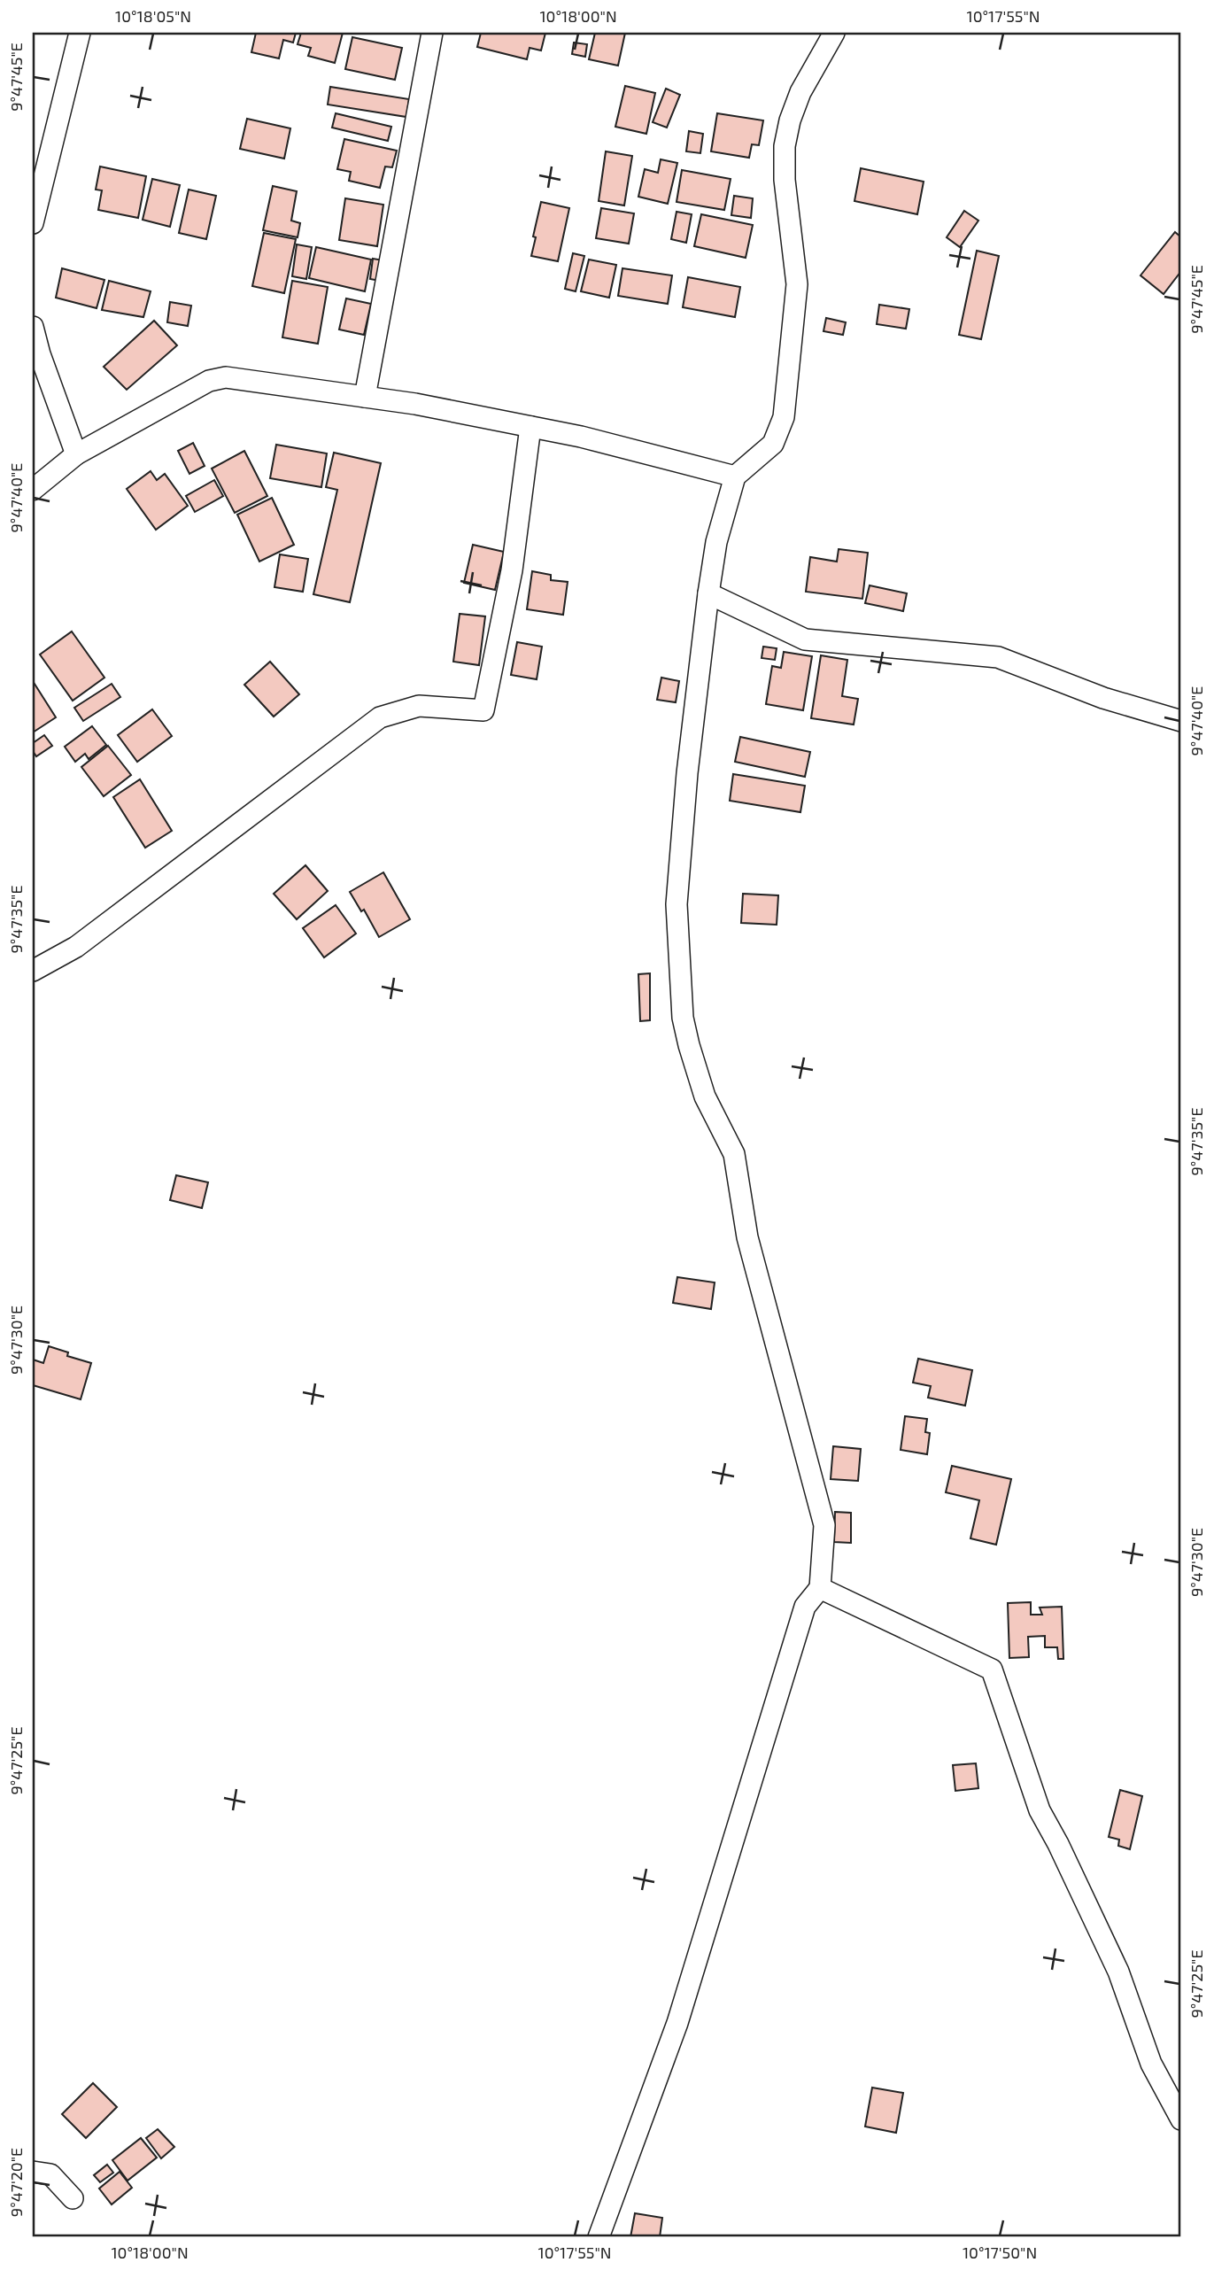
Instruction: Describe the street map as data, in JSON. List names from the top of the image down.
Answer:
{
  "coordinates": [
    "10°18'05\"N",
    "10°18'00\"N",
    "10°17'55\"N",
    "9°47'45\"E",
    "9°47'40\"E",
    "9°47'35\"E",
    "9°47'30\"E",
    "9°47'25\"E",
    "9°47'20\"E",
    "10°17'50\"N"
  ]
}
